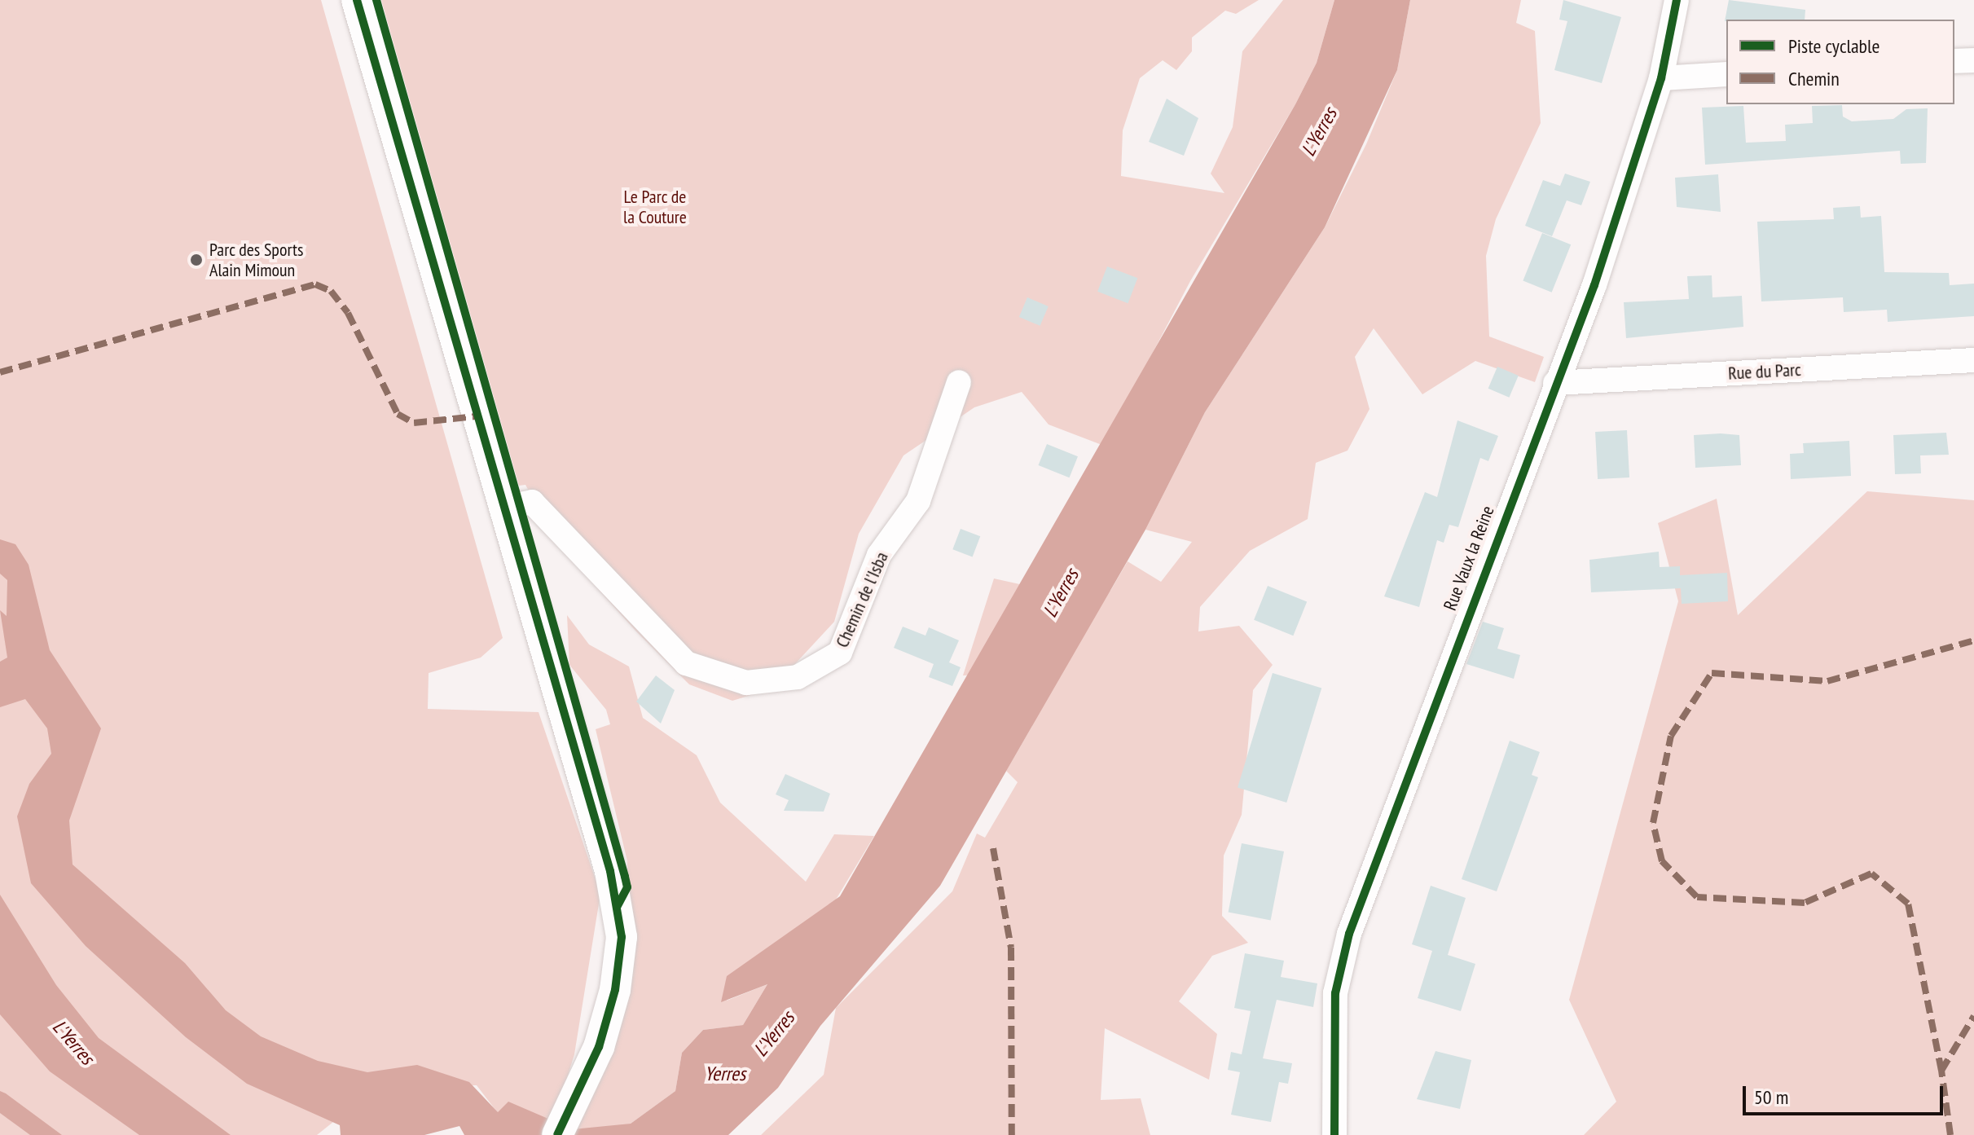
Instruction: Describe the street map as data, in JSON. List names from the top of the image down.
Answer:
{
  "streets": {
    "street": ["Rue du Parc", "Rue Vaux la Reine", "Chemin de l'Isba"]
  },
  "crossings": [
    ["Rue du Parc", "Rue Vaux la Reine"]
  ],
  "water": ["L'Yerres", "Yerres"],
  "parks": ["Le Parc de la Couture"],
  "places": ["Parc des Sports Alain Mimoun"],
  "legend": ["Piste cyclable", "Chemin"],
  "scale_bar": "50 m"
}
